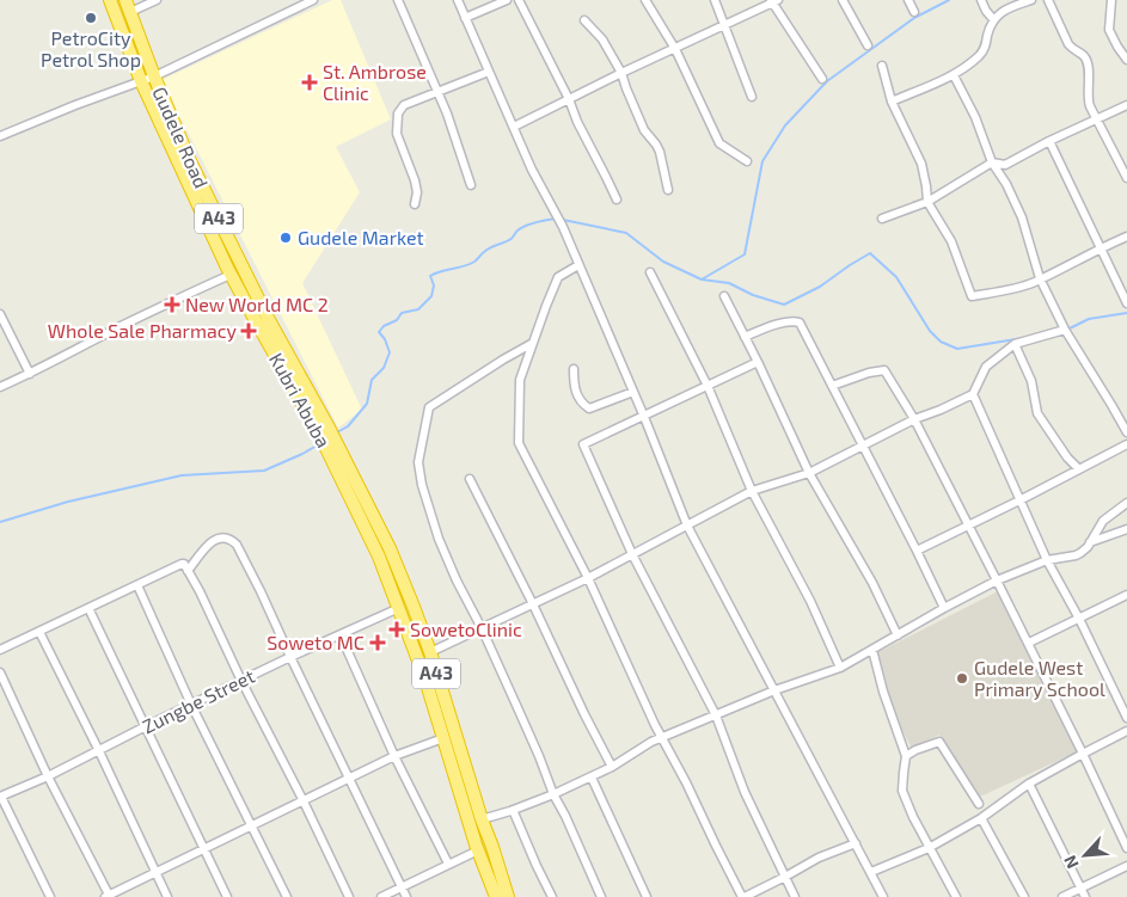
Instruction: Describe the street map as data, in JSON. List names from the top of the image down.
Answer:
{
  "streets": {
    "highway": ["Gudele Road", "A43", "Kubri Abuba"],
    "street": ["Zungbe Street"]
  },
  "crossings": [
    ["Gudele Road", "Kubri Abuba"],
    ["A43", "Kubri Abuba"],
    ["A43", "Zungbe Street"]
  ],
  "places": {
    "other": ["PetroCity Petrol Shop", "Gudele Market", "Gudele West Primary School"],
    "health": [
      "St. Ambrose Clinic",
      "New World MC 2",
      "Whole Sale Pharmacy",
      "SowetoClinic",
      "Soweto MC"
    ]
  },
  "north": "bottom left"
}
